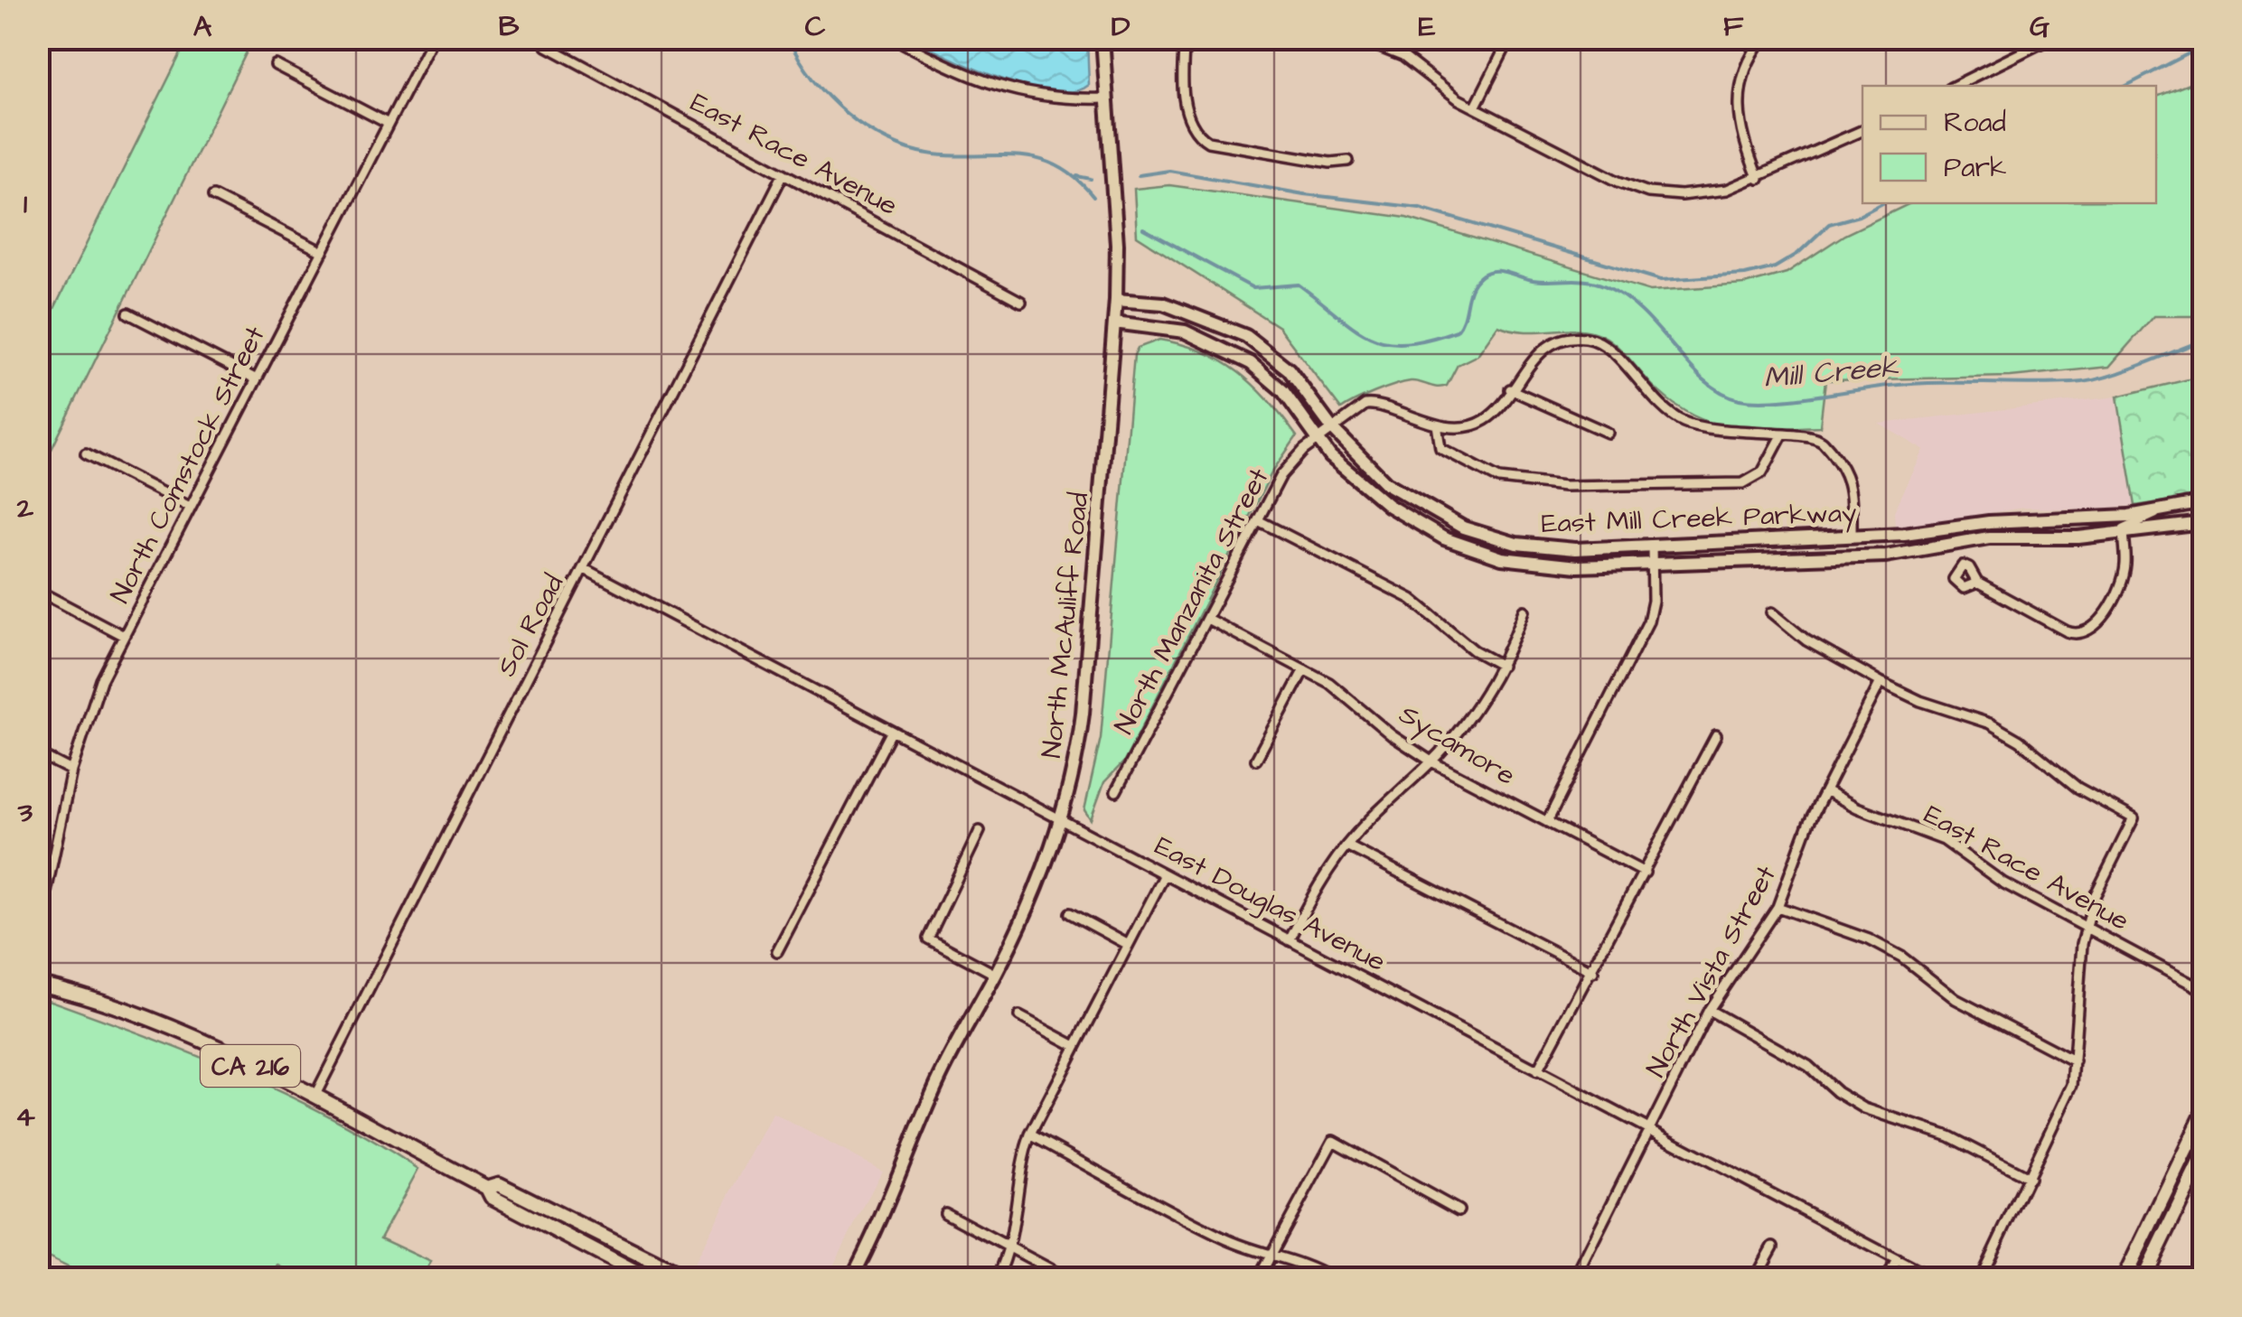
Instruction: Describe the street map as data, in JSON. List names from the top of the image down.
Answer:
{
  "streets": {
    "main road": ["CA 216"],
    "street": [
      "East Race Avenue",
      "North Comstock Street",
      "East Mill Creek Parkway",
      "North Manzanita Street",
      "Sol Road",
      "North McAuliff Road",
      "Sycamore",
      "East Douglas Avenue",
      "North Vista Street"
    ]
  },
  "crossings": [
    ["East Race Avenue", "Sol Road"],
    ["East Race Avenue", "North Vista Street"],
    ["East Mill Creek Parkway", "North Manzanita Street"],
    ["East Mill Creek Parkway", "North McAuliff Road"],
    ["North Manzanita Street", "Sycamore"],
    ["Sol Road", "East Douglas Avenue"],
    ["Sol Road", "CA 216"],
    ["North McAuliff Road", "East Douglas Avenue"],
    ["East Douglas Avenue", "North Vista Street"]
  ],
  "water": ["Mill Creek"],
  "legend": ["Road", "Park"],
  "grid": {
    "columns": [
      "A",
      "B",
      "C",
      "D",
      "E",
      "F",
      "G"
    ],
    "rows": [
      "1",
      "2",
      "3",
      "4"
    ]
  }
}
